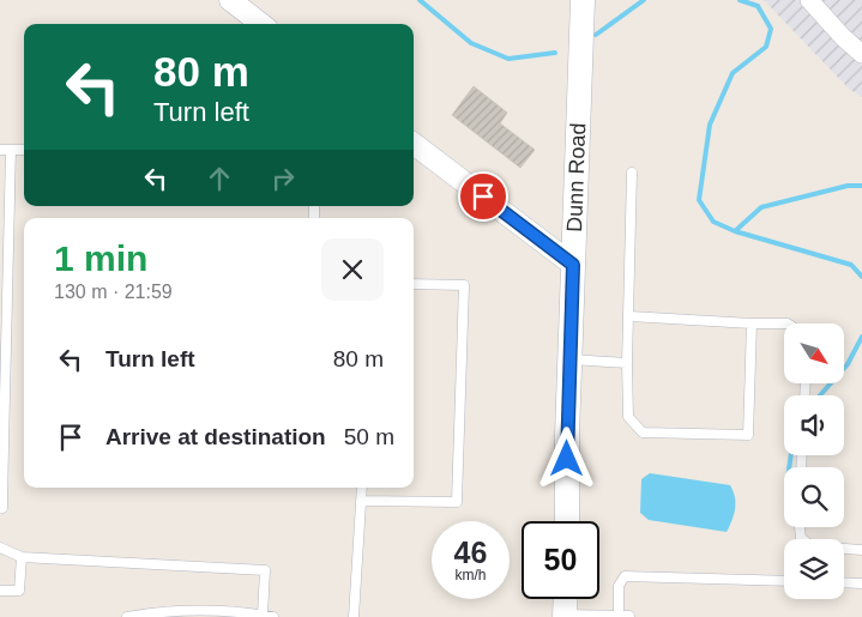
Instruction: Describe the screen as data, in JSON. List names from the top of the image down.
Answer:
{
  "streets": {
    "main road": ["Dunn Road"]
  },
  "north": "bottom right",
  "page": {
    "turn": ["80 m", "Turn left"],
    "heading": ["1 min", "130 m · 21:59"],
    "list": [
      {
        "name": "Turn left",
        "value": "80 m"
      },
      {
        "name": "Arrive at destination",
        "value": "50 m"
      }
    ],
    "speed": "46 km/h",
    "limit": "50"
  }
}
